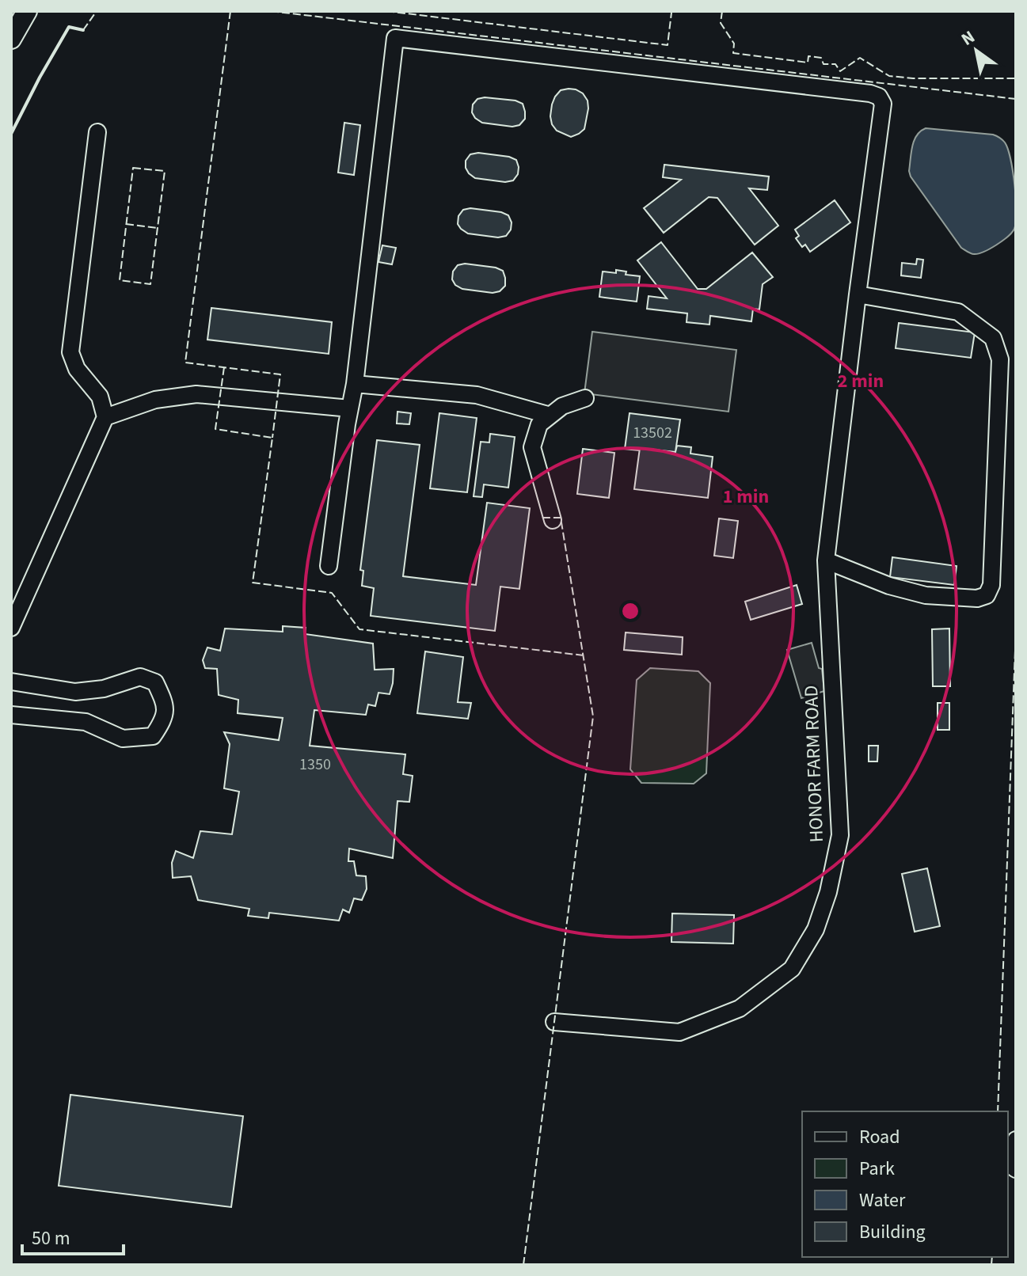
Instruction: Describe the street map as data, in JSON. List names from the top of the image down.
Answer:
{
  "streets": {
    "street": ["HONOR FARM ROAD"]
  },
  "house_numbers": ["13502", "1350"],
  "legend": [
    "Road",
    "Park",
    "Water",
    "Building"
  ],
  "scale_bar": "50 m",
  "north": "top left",
  "rings": ["2 min", "1 min"]
}
